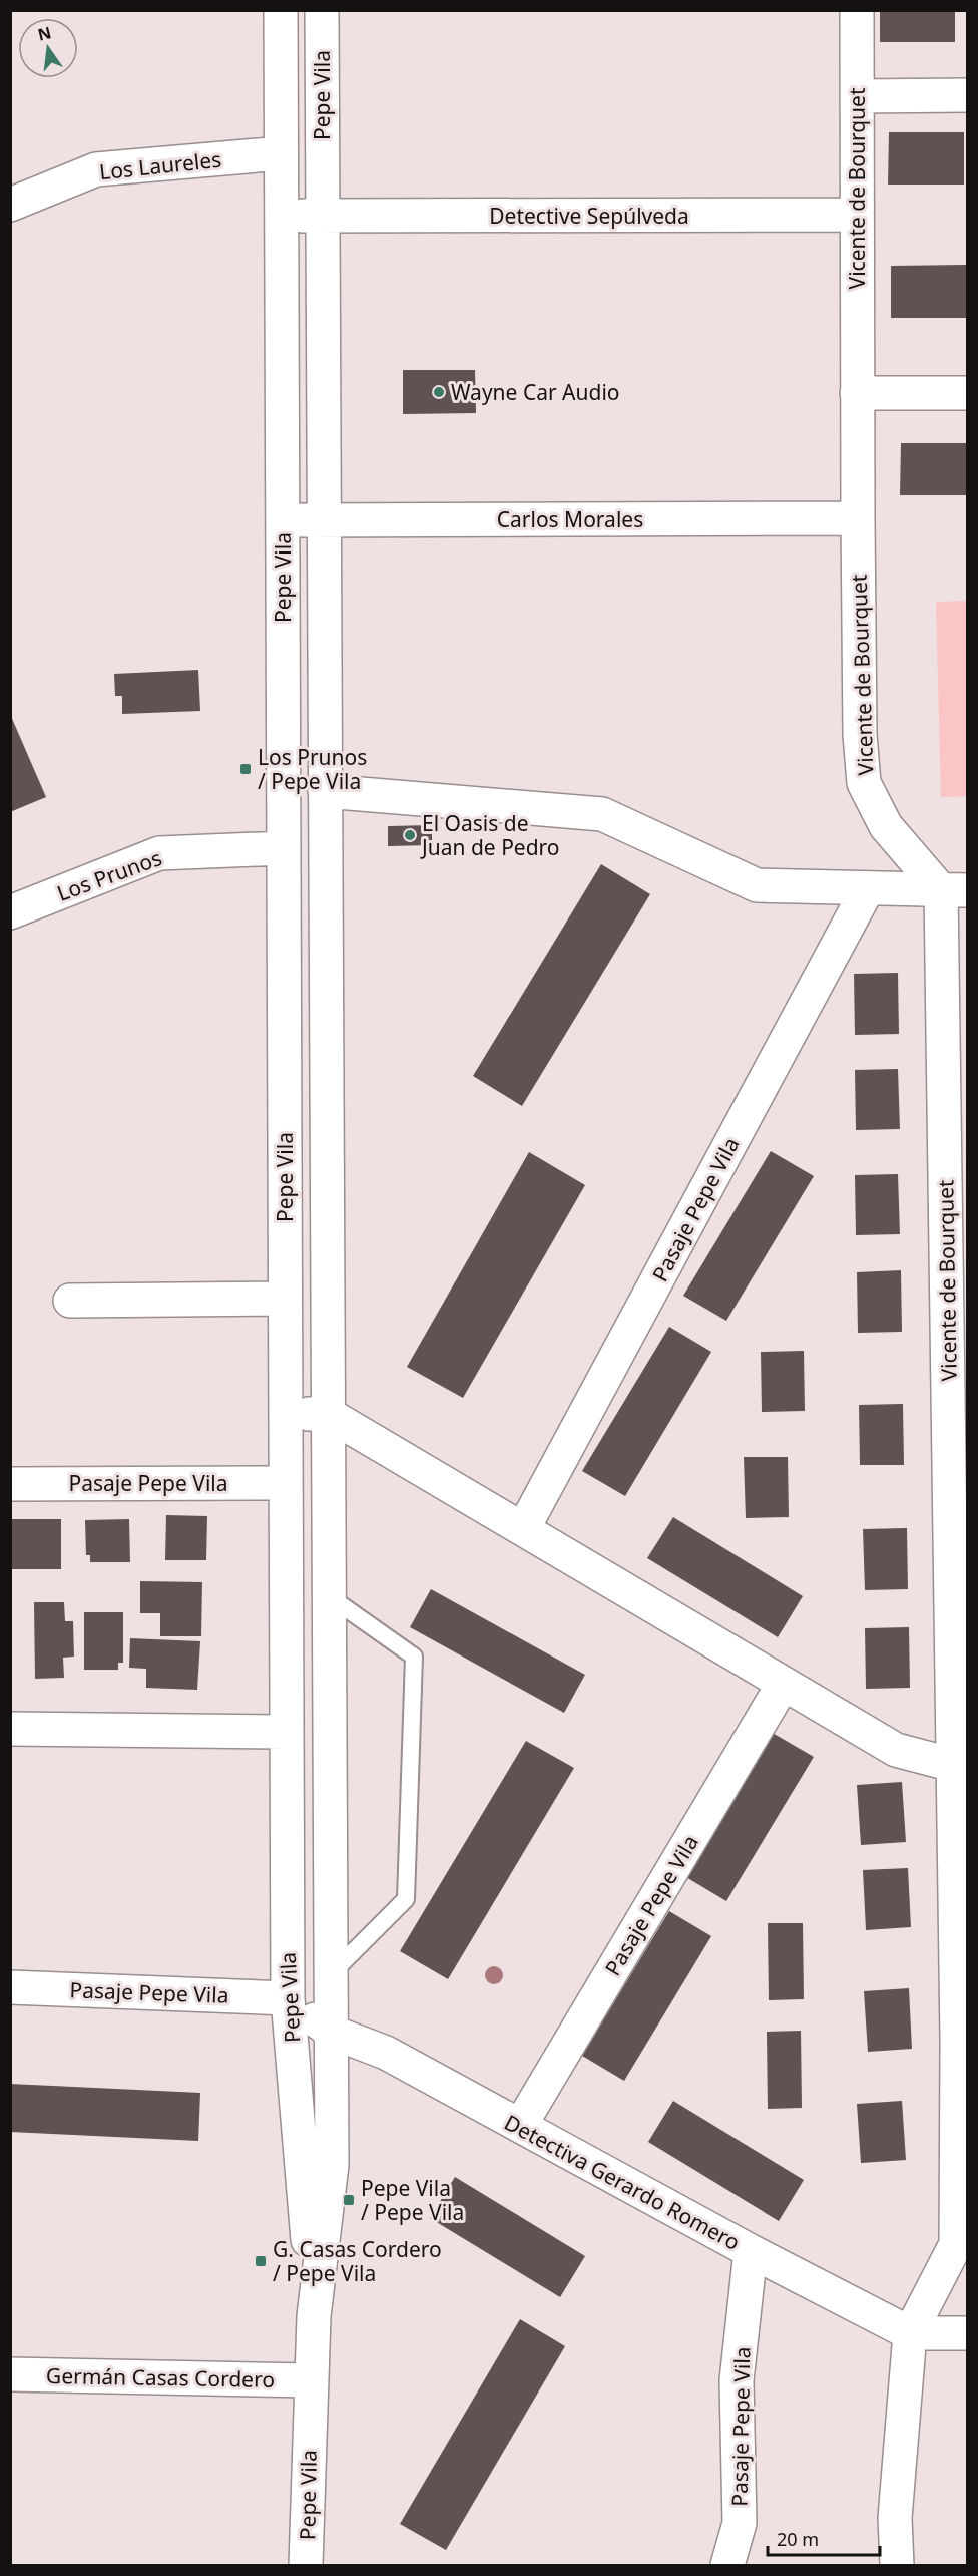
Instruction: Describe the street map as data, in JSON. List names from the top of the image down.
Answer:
{
  "streets": {
    "street": [
      "Pepe Vila",
      "Los Laureles",
      "Vicente de Bourquet",
      "Detective Sepúlveda",
      "Carlos Morales",
      "Los Prunos",
      "Pasaje Pepe Vila",
      "Detectiva Gerardo Romero",
      "Germán Casas Cordero"
    ]
  },
  "crossings": [
    ["Pepe Vila", "Los Laureles"],
    ["Pepe Vila", "Detective Sepúlveda"],
    ["Pepe Vila", "Carlos Morales"],
    ["Pepe Vila", "Los Prunos"],
    ["Pepe Vila", "Pasaje Pepe Vila"],
    ["Pepe Vila", "Detectiva Gerardo Romero"],
    ["Pepe Vila", "Germán Casas Cordero"],
    ["Vicente de Bourquet", "Detective Sepúlveda"],
    ["Vicente de Bourquet", "Carlos Morales"],
    ["Vicente de Bourquet", "Detectiva Gerardo Romero"],
    ["Pasaje Pepe Vila", "Detectiva Gerardo Romero"]
  ],
  "places": {
    "other": ["Wayne Car Audio", "El Oasis de Juan de Pedro"],
    "transit": ["Los Prunos / Pepe Vila", "Pepe Vila / Pepe Vila", "G. Casas Cordero / Pepe Vila"]
  },
  "scale_bar": "20 m",
  "north": "top"
}
